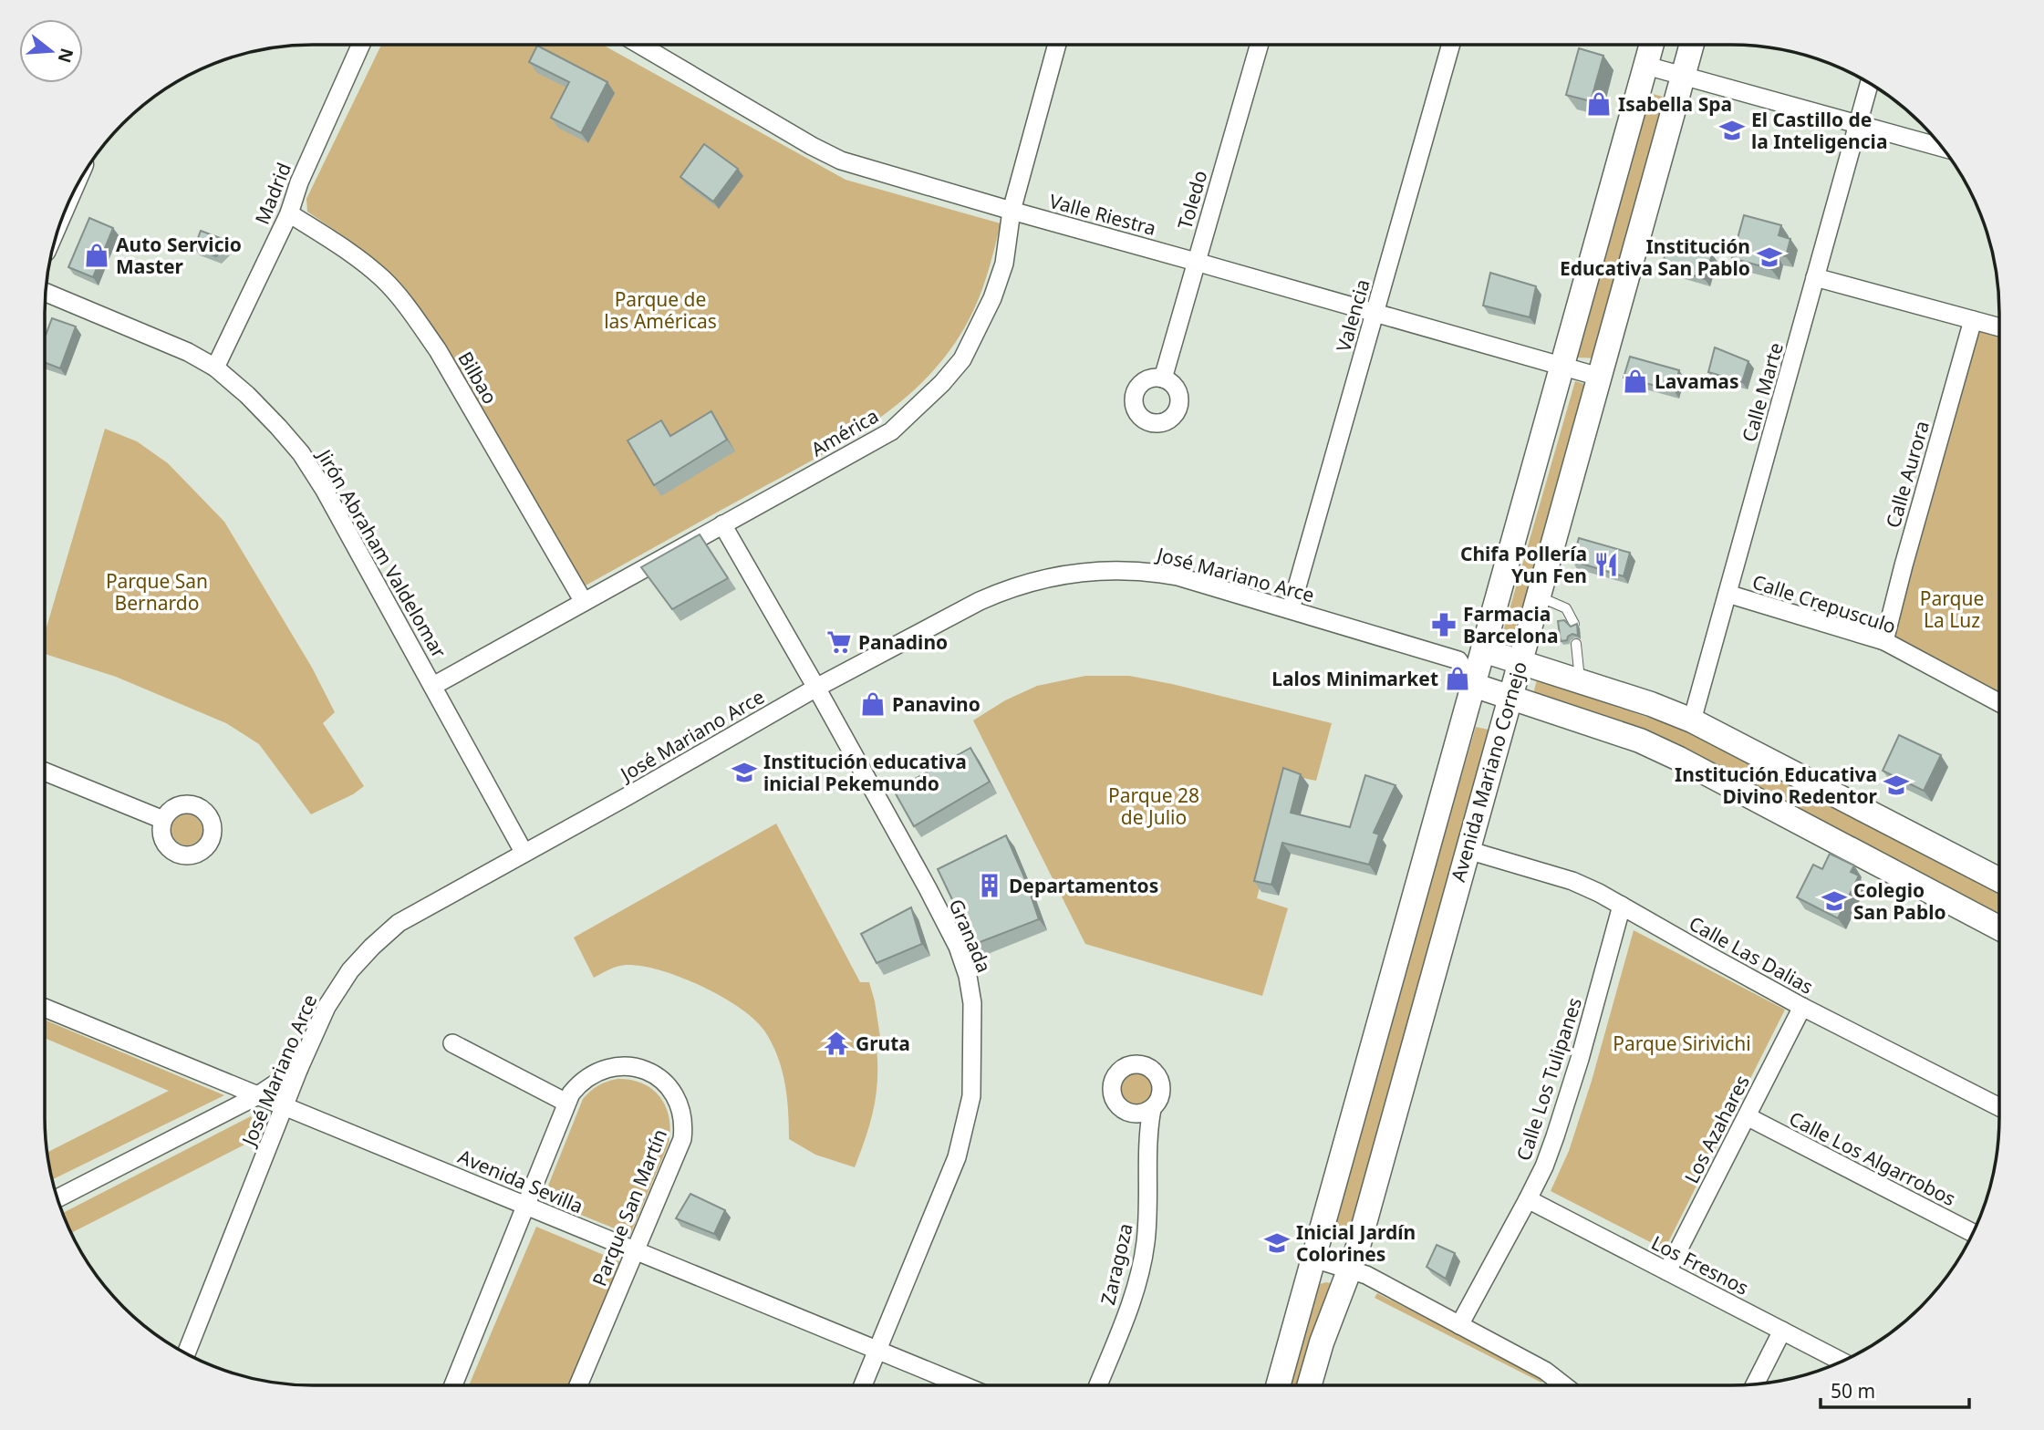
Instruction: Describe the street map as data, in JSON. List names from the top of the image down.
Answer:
{
  "streets": {
    "main road": ["Avenida Mariano Cornejo"],
    "street": [
      "Madrid",
      "Toledo",
      "Valle Riestra",
      "Valencia",
      "Bilbao",
      "Calle Marte",
      "América",
      "Calle Aurora",
      "Jirón Abraham Valdelomar",
      "José Mariano Arce",
      "Calle Crepusculo",
      "Granada",
      "Calle Las Dalias",
      "Calle Los Tulipanes",
      "Los Azahares",
      "Calle Los Algarrobos",
      "Avenida Sevilla",
      "Parque San Martín",
      "Zaragoza",
      "Los Fresnos"
    ]
  },
  "crossings": [
    ["Madrid", "Bilbao"],
    ["Madrid", "Jirón Abraham Valdelomar"],
    ["Toledo", "Valle Riestra"],
    ["Valle Riestra", "Valencia"],
    ["Valle Riestra", "América"],
    ["Valle Riestra", "Avenida Mariano Cornejo"],
    ["Valencia", "José Mariano Arce"],
    ["Bilbao", "América"],
    ["Calle Marte", "Calle Crepusculo"],
    ["América", "Jirón Abraham Valdelomar"],
    ["América", "Granada"],
    ["Calle Aurora", "Calle Crepusculo"],
    ["Jirón Abraham Valdelomar", "José Mariano Arce"],
    ["José Mariano Arce", "Granada"],
    ["José Mariano Arce", "Avenida Sevilla"],
    ["Avenida Mariano Cornejo", "Calle Las Dalias"],
    ["Granada", "Avenida Sevilla"],
    ["Calle Las Dalias", "Calle Los Tulipanes"],
    ["Calle Las Dalias", "Los Azahares"],
    ["Calle Los Tulipanes", "Los Fresnos"],
    ["Los Azahares", "Calle Los Algarrobos"],
    ["Los Azahares", "Los Fresnos"],
    ["Avenida Sevilla", "Parque San Martín"]
  ],
  "parks": [
    "Parque de las Américas",
    "Parque San Bernardo",
    "Parque La Luz",
    "Parque 28 de Julio",
    "Parque Sirivichi"
  ],
  "places": {
    "shop": [
      "Isabella Spa",
      "Auto Servicio Master",
      "Lavamas",
      "Lalos Minimarket",
      "Panavino"
    ],
    "school or university": [
      "El Castillo de la Inteligencia",
      "Institución Educativa San Pablo",
      "Institución educativa inicial Pekemundo",
      "Institución Educativa Divino Redentor",
      "Colegio San Pablo",
      "Inicial Jardín Colorines"
    ],
    "restaurant": ["Chifa Pollería Yun Fen"],
    "pharmacy": ["Farmacia Barcelona"],
    "supermarket": ["Panadino"],
    "building": ["Departamentos"],
    "temple": ["Gruta"]
  },
  "scale_bar": "50 m",
  "north": "right"
}
